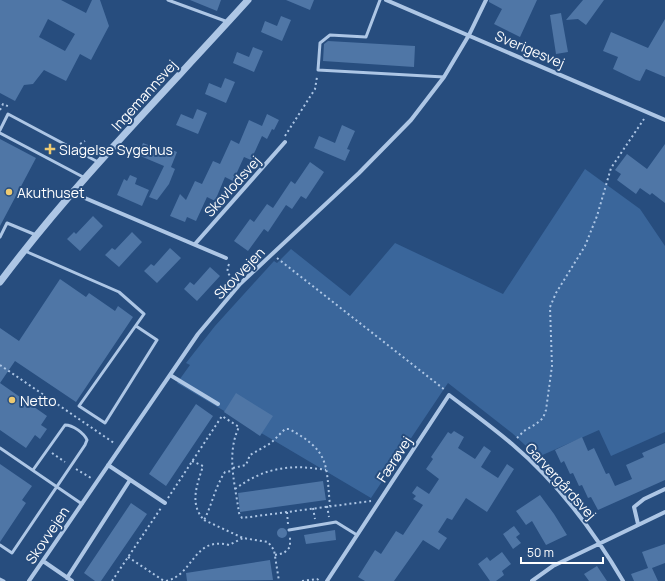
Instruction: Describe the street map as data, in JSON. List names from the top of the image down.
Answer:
{
  "streets": {
    "street": [
      "Sverigesvej",
      "Ingemannsvej",
      "Skovlodsvej",
      "Skovvejen",
      "Færøvej",
      "Garvergårdsvej"
    ]
  },
  "crossings": [
    ["Sverigesvej", "Skovvejen"],
    ["Færøvej", "Garvergårdsvej"]
  ],
  "places": {
    "health": ["Slagelse Sygehus"],
    "other": ["Akuthuset", "Netto"]
  },
  "scale_bar": "50 m"
}
